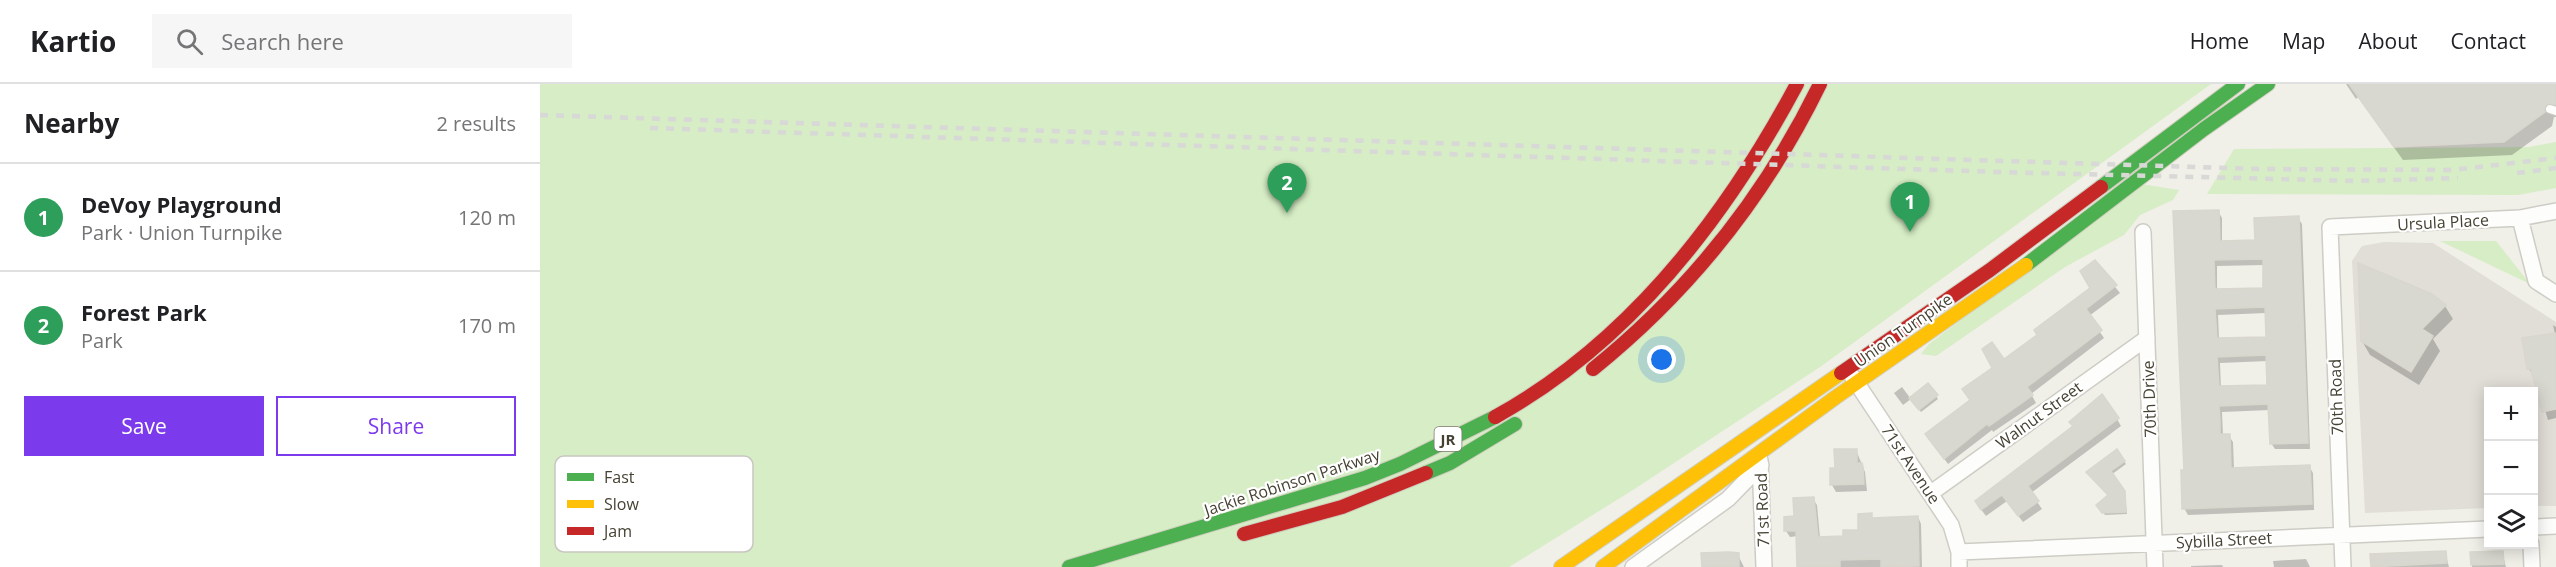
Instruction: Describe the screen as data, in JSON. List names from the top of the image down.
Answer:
{
  "streets": {
    "main road": ["Union Turnpike", "JR", "Jackie Robinson Parkway"],
    "street": [
      "Ursula Place",
      "70th Road",
      "70th Drive",
      "Walnut Street",
      "71st Avenue",
      "71st Road",
      "Sybilla Street"
    ]
  },
  "crossings": [
    ["Ursula Place", "70th Road"],
    ["Union Turnpike", "71st Avenue"],
    ["Union Turnpike", "71st Road"],
    ["70th Road", "Sybilla Street"],
    ["70th Drive", "Walnut Street"],
    ["70th Drive", "Sybilla Street"],
    ["Walnut Street", "71st Avenue"],
    ["71st Avenue", "Sybilla Street"]
  ],
  "legend": ["Fast", "Slow", "Jam"],
  "page": {
    "header": "Kartio",
    "search": "Search here",
    "nav": [
      "Home",
      "Map",
      "About",
      "Contact"
    ],
    "heading": ["Nearby", "2 results"],
    "list": [
      {
        "mark": "1",
        "name": "DeVoy Playground",
        "note": "Park · Union Turnpike",
        "value": "120 m"
      },
      {
        "mark": "2",
        "name": "Forest Park",
        "note": "Park",
        "value": "170 m"
      }
    ],
    "pins": ["2", "1"],
    "buttons": ["Save", "Share"],
    "map_buttons": ["+", "−"]
  }
}
